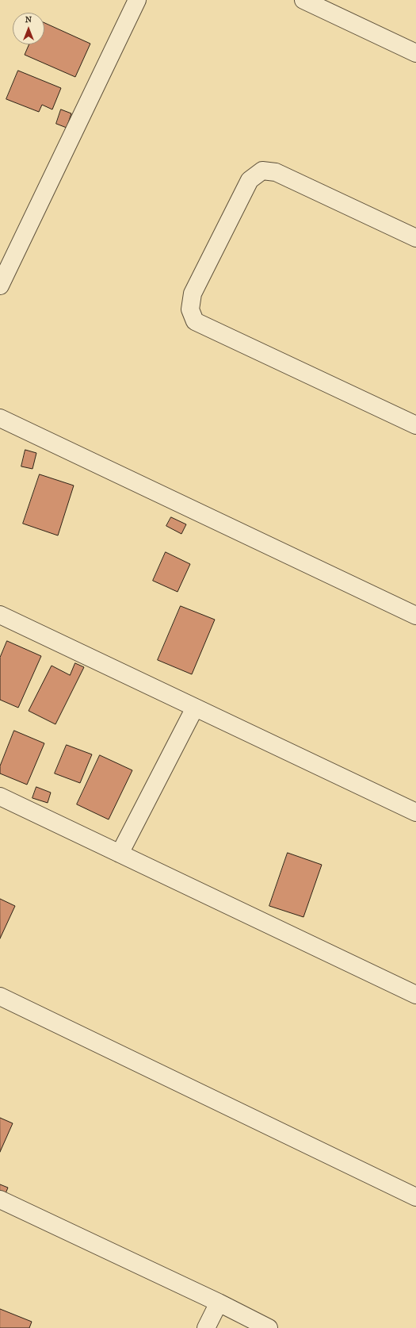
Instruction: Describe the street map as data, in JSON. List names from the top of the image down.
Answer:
{
  "north": "top"
}
